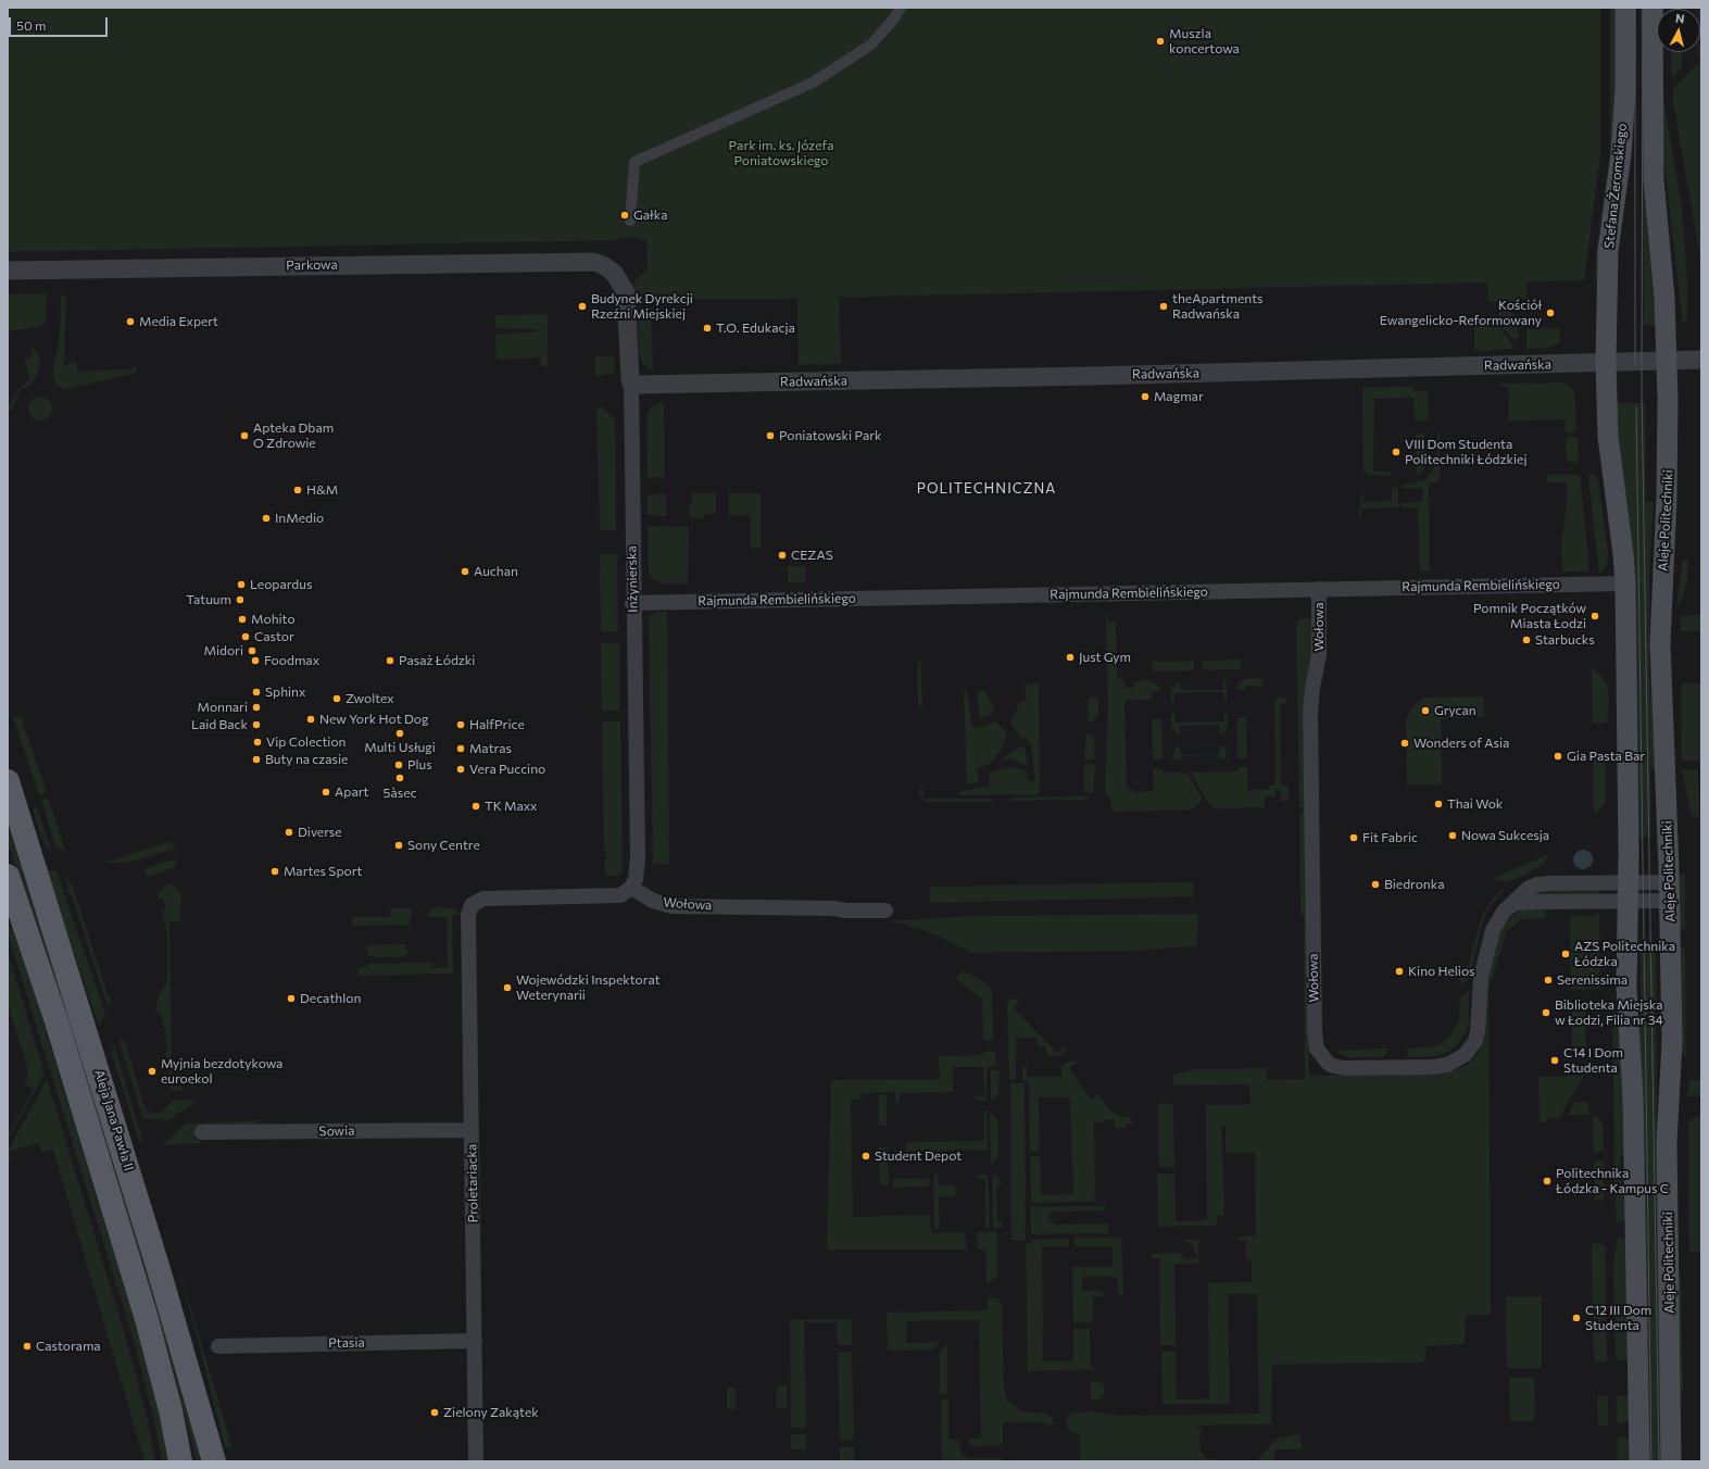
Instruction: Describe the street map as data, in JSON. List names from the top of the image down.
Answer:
{
  "streets": {
    "main road": ["Stefana Żeromskiego", "Aleje Politechniki", "Aleja Jana Pawła II"],
    "street": [
      "Parkowa",
      "Radwańska",
      "Inżynierska",
      "Rajmunda Rembielińskiego",
      "Wołowa",
      "Sowia",
      "Proletariacka",
      "Ptasia"
    ]
  },
  "crossings": [
    ["Stefana Żeromskiego", "Radwańska"],
    ["Parkowa", "Inżynierska"],
    ["Radwańska", "Aleje Politechniki"],
    ["Radwańska", "Inżynierska"],
    ["Aleje Politechniki", "Wołowa"],
    ["Inżynierska", "Rajmunda Rembielińskiego"],
    ["Inżynierska", "Wołowa"],
    ["Inżynierska", "Proletariacka"],
    ["Rajmunda Rembielińskiego", "Wołowa"],
    ["Wołowa", "Proletariacka"],
    ["Sowia", "Proletariacka"],
    ["Proletariacka", "Ptasia"]
  ],
  "districts": ["POLITECHNICZNA"],
  "parks": ["Park im. ks. Józefa Poniatowskiego"],
  "places": [
    "Muszla koncertowa",
    "Gałka",
    "Budynek Dyrekcji Rzeźni Miejskiej",
    "theApartments Radwańska",
    "Kościół Ewangelicko-Reformowany",
    "Media Expert",
    "T.O. Edukacja",
    "Magmar",
    "Apteka Dbam O Zdrowie",
    "Poniatowski Park",
    "VIII Dom Studenta Politechniki Łódzkiej",
    "H&M",
    "InMedio",
    "CEZAS",
    "Auchan",
    "Leopardus",
    "Tatuum",
    "Pomnik Początków Miasta Łodzi",
    "Mohito",
    "Castor",
    "Starbucks",
    "Midori",
    "Just Gym",
    "Foodmax",
    "Pasaż Łódzki",
    "Sphinx",
    "Zwoltex",
    "Monnari",
    "Grycan",
    "New York Hot Dog",
    "Laid Back",
    "HalfPrice",
    "Multi Usługi",
    "Vip Colection",
    "Wonders of Asia",
    "Matras",
    "Gia Pasta Bar",
    "Buty na czasie",
    "Plus",
    "Vera Puccino",
    "5àsec",
    "Apart",
    "Thai Wok",
    "TK Maxx",
    "Diverse",
    "Nowa Sukcesja",
    "Fit Fabric",
    "Sony Centre",
    "Martes Sport",
    "Biedronka",
    "AZS Politechnika Łódzka",
    "Kino Helios",
    "Serenissima",
    "Wojewódzki Inspektorat Weterynarii",
    "Decathlon",
    "Biblioteka Miejska w Łodzi, Filia nr 34",
    "C14 I Dom Studenta",
    "Myjnia bezdotykowa euroekol",
    "Student Depot",
    "Politechnika Łódzka - Kampus C",
    "C12 III Dom Studenta",
    "Castorama",
    "Zielony Zakątek"
  ],
  "scale_bar": "50 m",
  "north": "top"
}
